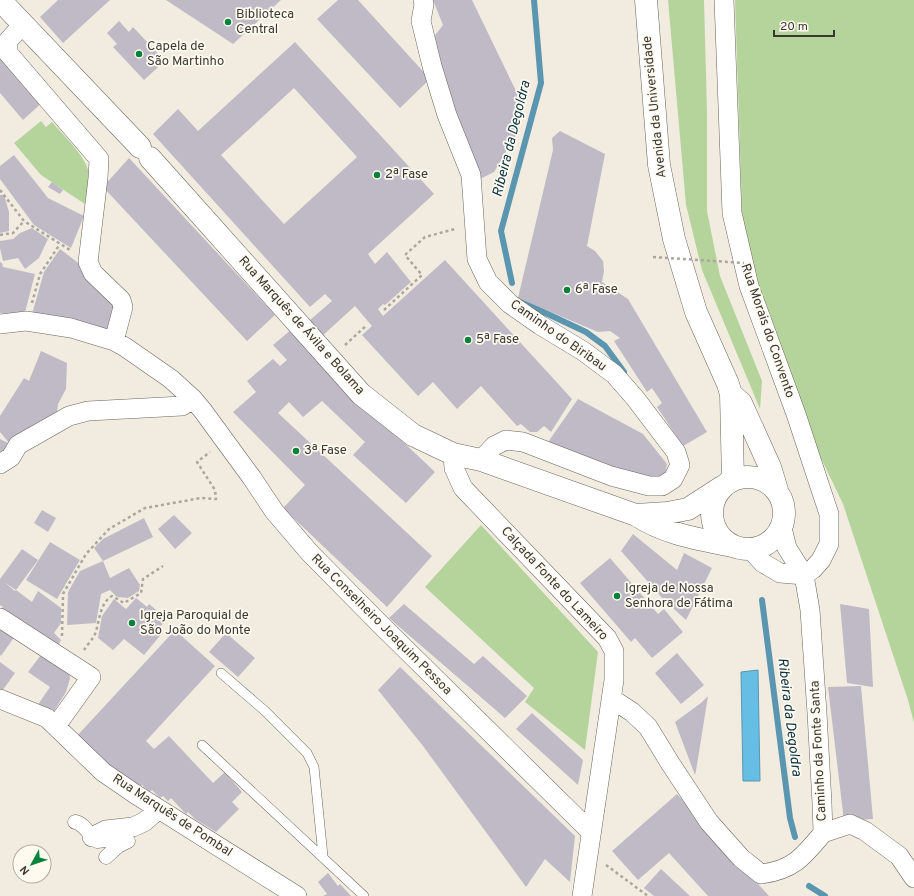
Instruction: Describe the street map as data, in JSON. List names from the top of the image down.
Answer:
{
  "streets": {
    "main road": ["Avenida da Universidade", "Rua Marquês de Ávila e Bolama"],
    "street": [
      "Rua Morais do Convento",
      "Caminho do Biribau",
      "Calçada Fonte do Lameiro",
      "Rua Conselheiro Joaquim Pessoa",
      "Caminho da Fonte Santa",
      "Rua Marquês de Pombal"
    ]
  },
  "crossings": [
    ["Avenida da Universidade", "Rua Marquês de Ávila e Bolama"],
    ["Rua Marquês de Ávila e Bolama", "Caminho do Biribau"],
    ["Rua Marquês de Ávila e Bolama", "Calçada Fonte do Lameiro"],
    ["Rua Morais do Convento", "Caminho da Fonte Santa"],
    ["Calçada Fonte do Lameiro", "Rua Conselheiro Joaquim Pessoa"],
    ["Calçada Fonte do Lameiro", "Caminho da Fonte Santa"]
  ],
  "water": ["Ribeira da Degoldra"],
  "places": [
    "Biblioteca Central",
    "Capela de São Martinho",
    "2ª Fase",
    "6ª Fase",
    "5ª Fase",
    "3ª Fase",
    "Igreja de Nossa Senhora de Fátima",
    "Igreja Paroquial de São João do Monte"
  ],
  "scale_bar": "20 m",
  "north": "bottom left"
}
